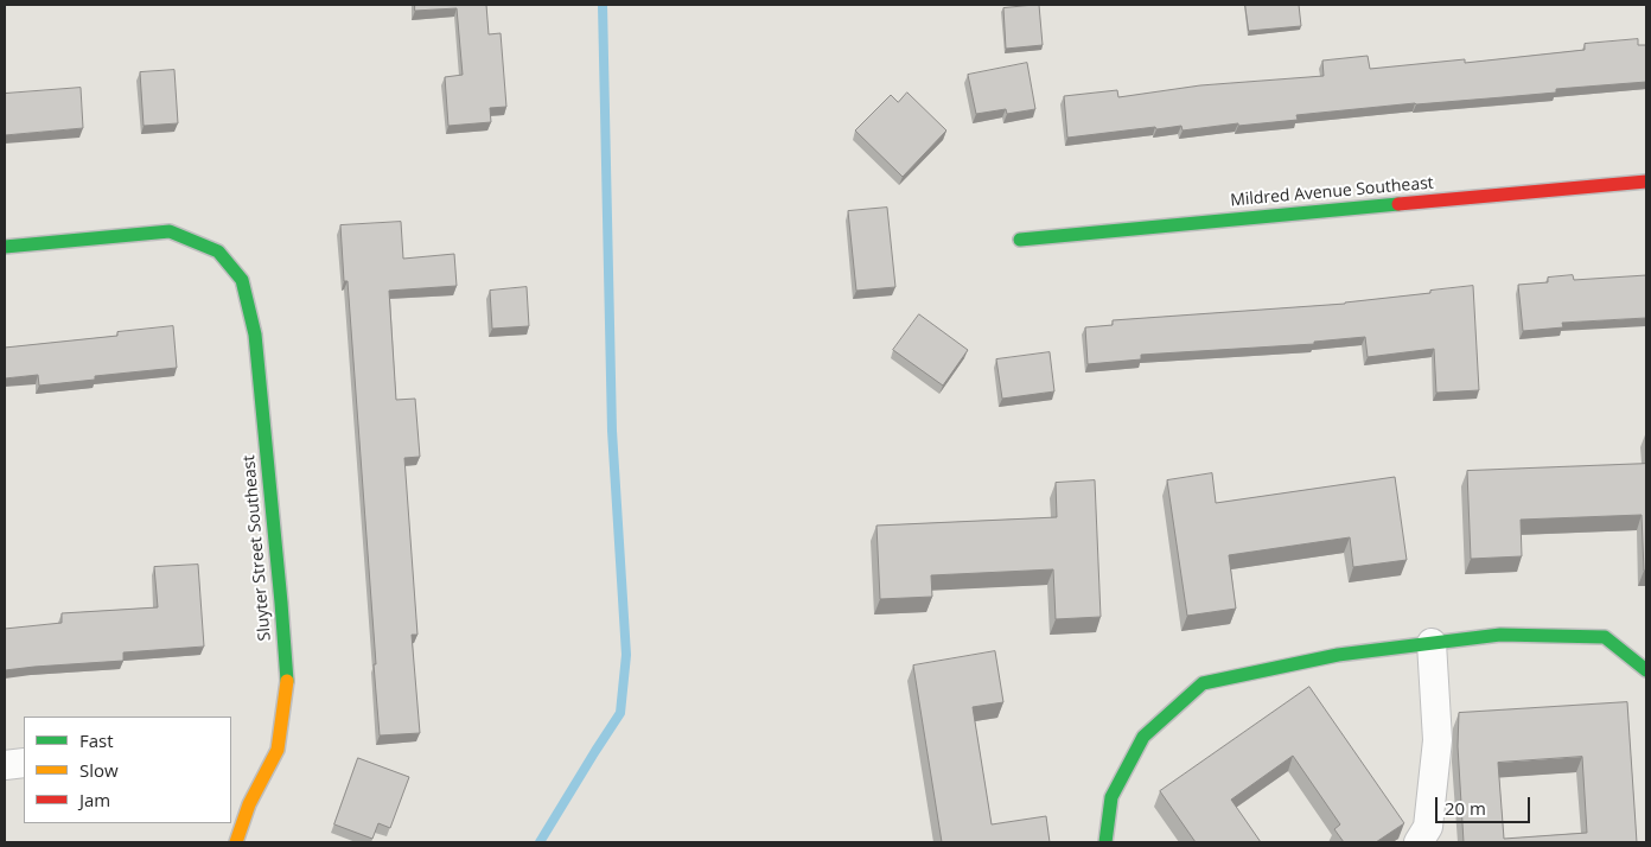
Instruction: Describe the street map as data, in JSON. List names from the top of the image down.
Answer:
{
  "streets": {
    "street": ["Mildred Avenue Southeast", "Sluyter Street Southeast"]
  },
  "legend": ["Fast", "Slow", "Jam"],
  "scale_bar": "20 m"
}
